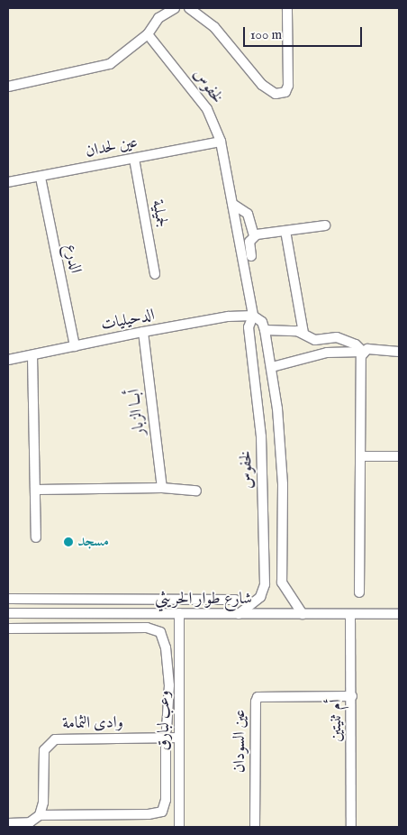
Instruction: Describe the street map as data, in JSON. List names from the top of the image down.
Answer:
{
  "streets": {
    "street": [
      "لخفوس",
      "عين لحدان",
      "لجميلية",
      "الدرع",
      "الدحيليات",
      "أبــا الزبار",
      "شارع طوار الحريثي",
      "وعب لبارق",
      "أم ثنيتين",
      "وادى الثمامة",
      "عين السودان"
    ]
  },
  "crossings": [
    ["لخفوس", "عين لحدان"],
    ["لخفوس", "الدحيليات"],
    ["لخفوس", "شارع طوار الحريثي"],
    ["عين لحدان", "لجميلية"],
    ["عين لحدان", "الدرع"],
    ["الدرع", "الدحيليات"],
    ["الدحيليات", "أبــا الزبار"],
    ["شارع طوار الحريثي", "وعب لبارق"],
    ["شارع طوار الحريثي", "أم ثنيتين"],
    ["وعب لبارق", "وادى الثمامة"],
    ["أم ثنيتين", "عين السودان"]
  ],
  "places": ["مسجد"],
  "scale_bar": "100 m"
}
